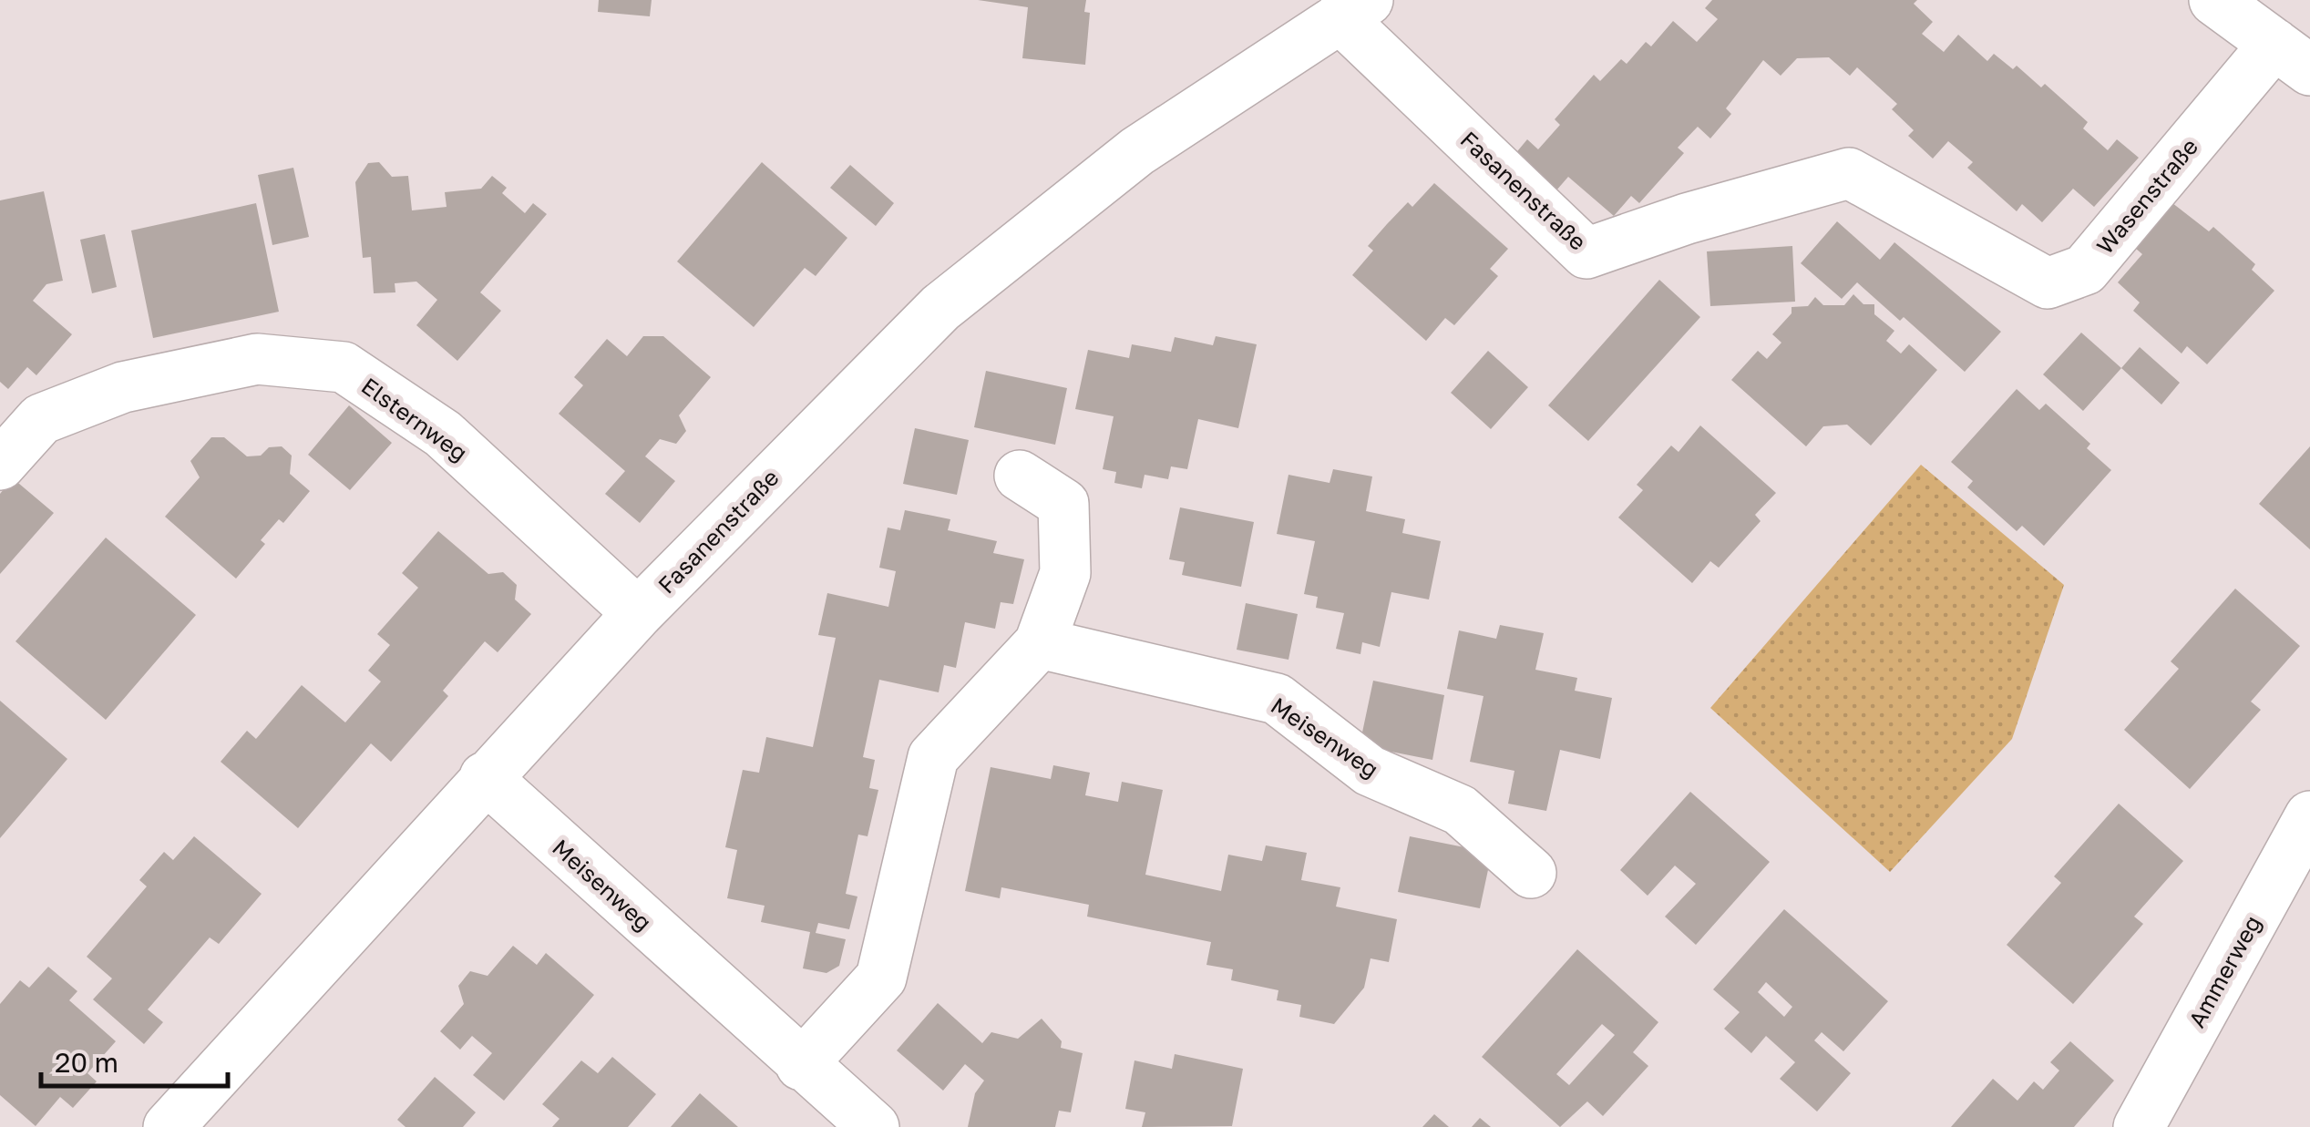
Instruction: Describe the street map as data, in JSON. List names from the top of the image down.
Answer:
{
  "streets": {
    "street": [
      "Fasanenstraße",
      "Wasenstraße",
      "Elsternweg",
      "Meisenweg",
      "Ammerweg"
    ]
  },
  "crossings": [
    ["Fasanenstraße", "Wasenstraße"],
    ["Fasanenstraße", "Elsternweg"],
    ["Fasanenstraße", "Meisenweg"]
  ],
  "scale_bar": "20 m"
}
